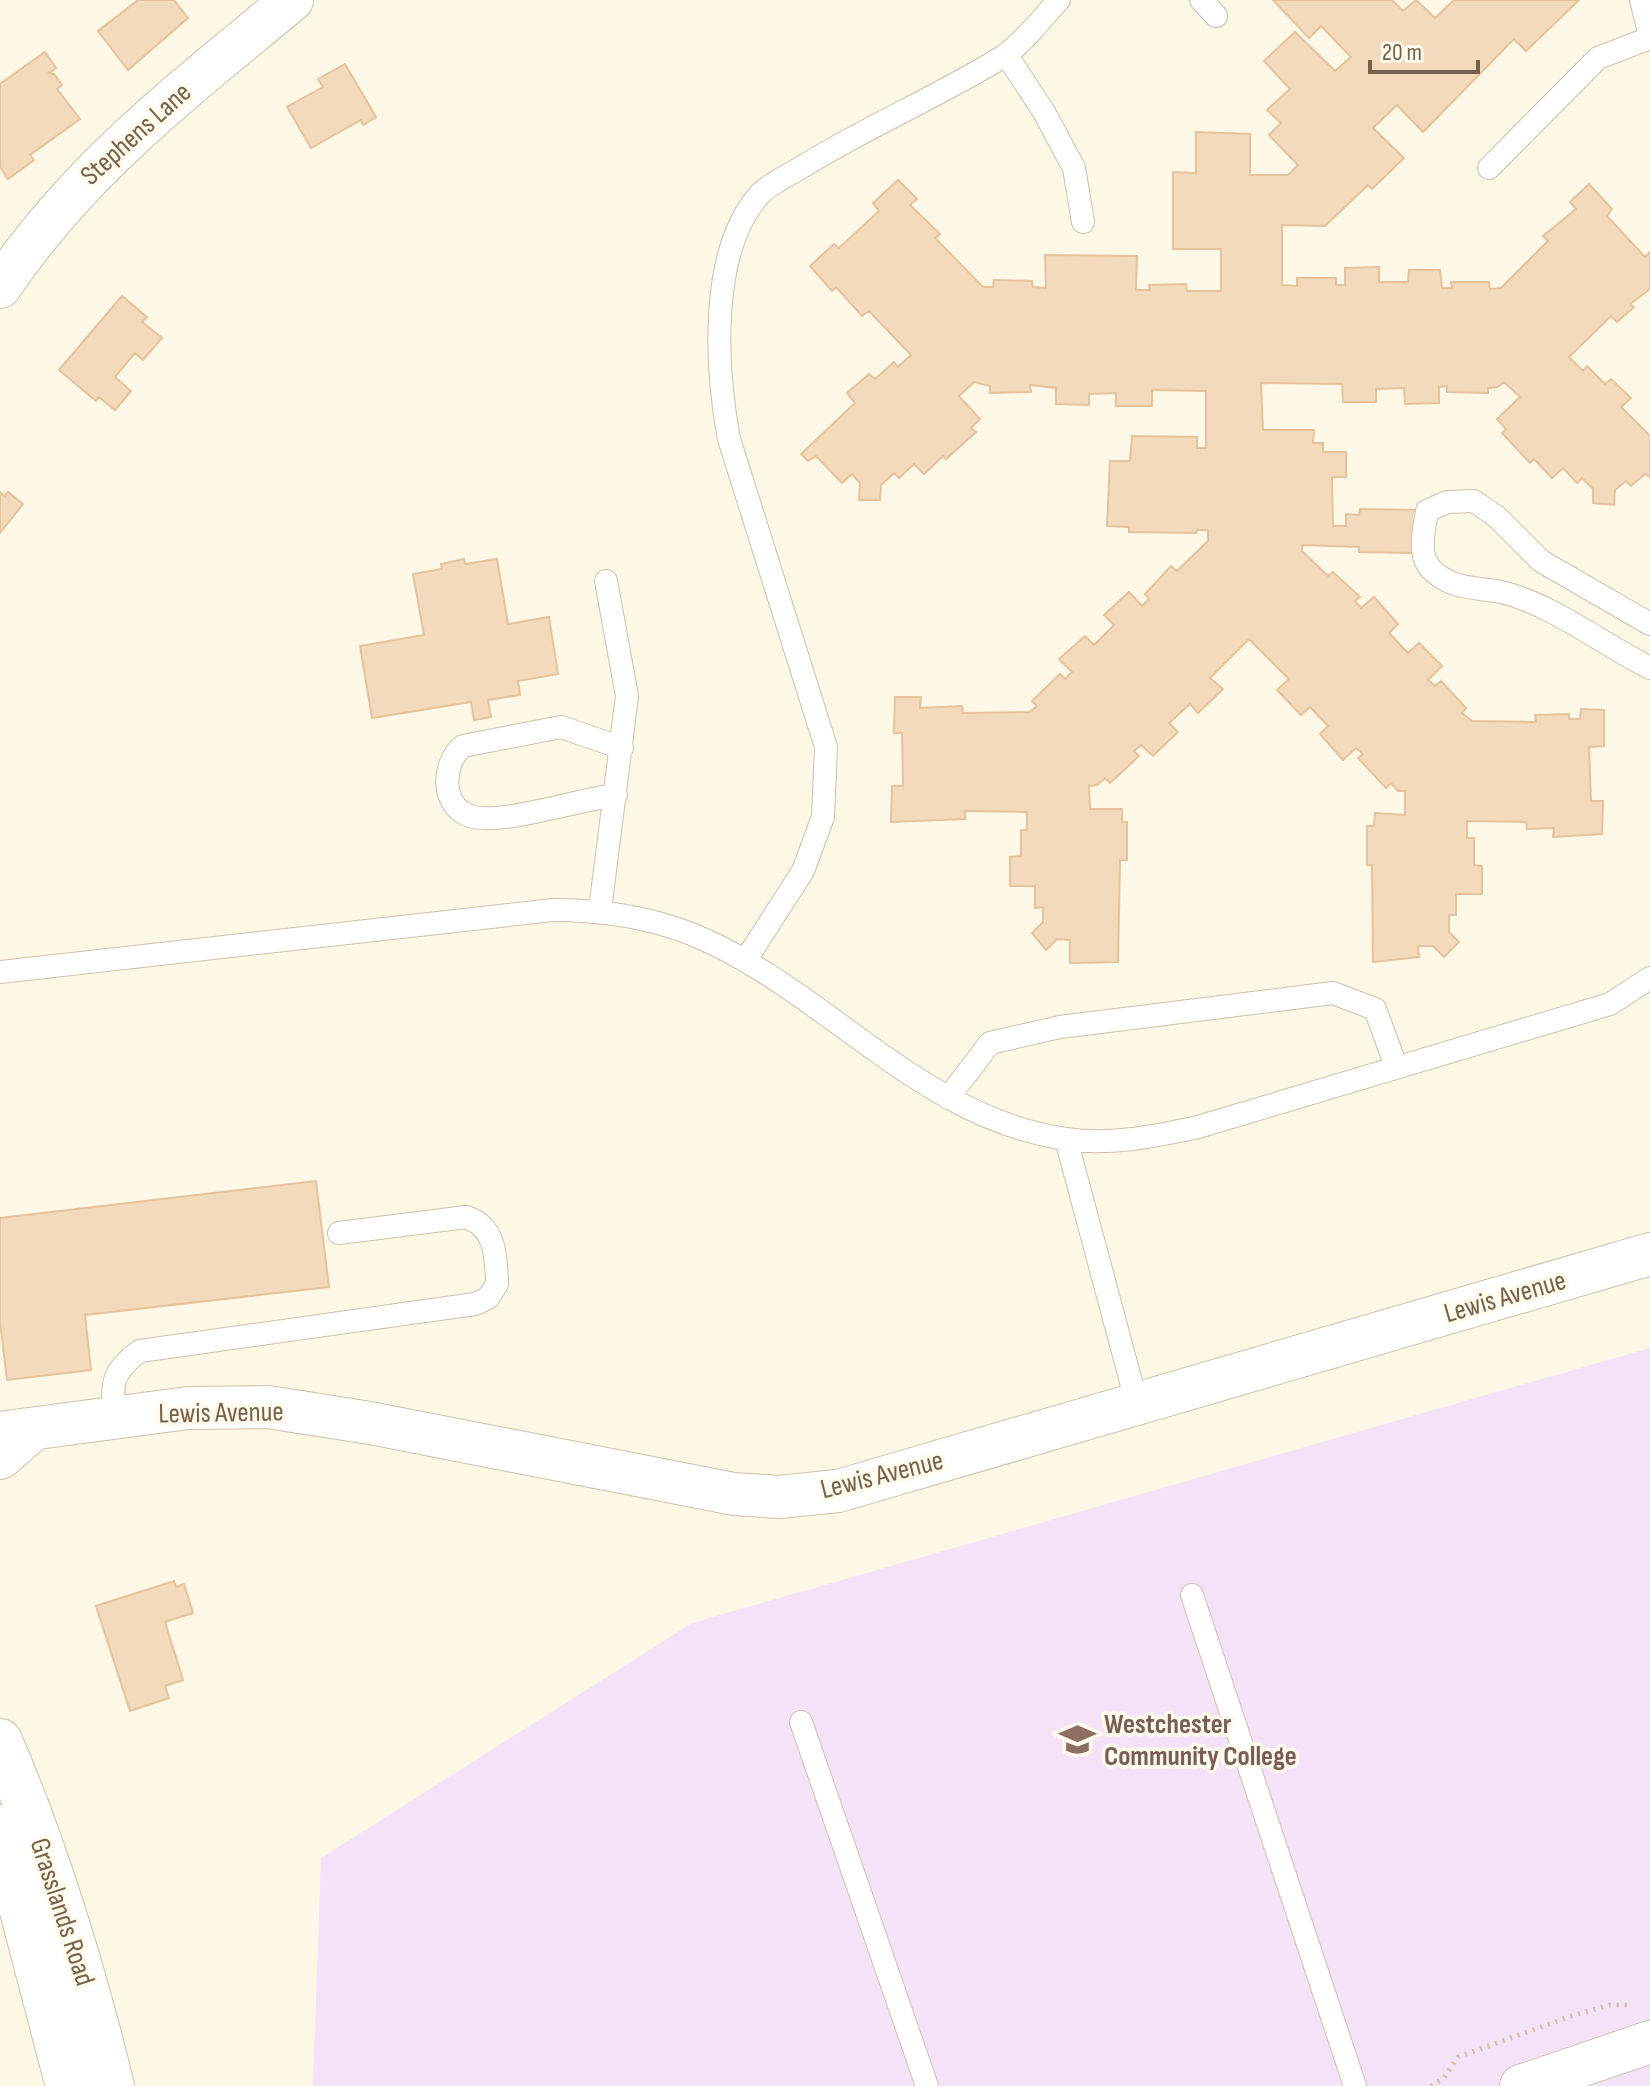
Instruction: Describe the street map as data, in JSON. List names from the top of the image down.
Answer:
{
  "streets": {
    "main road": ["Grasslands Road"],
    "street": ["Stephens Lane", "Lewis Avenue"]
  },
  "places": {
    "school or university": ["Westchester Community College"]
  },
  "scale_bar": "20 m"
}
